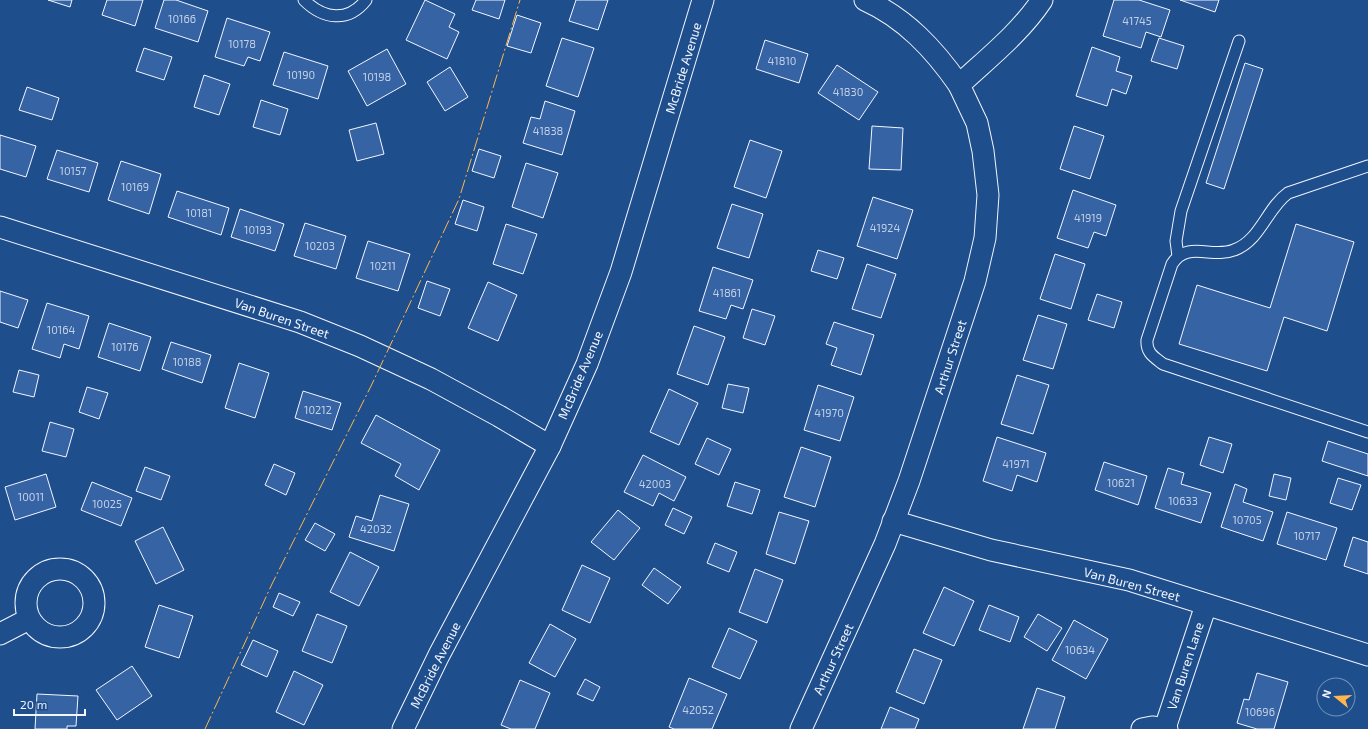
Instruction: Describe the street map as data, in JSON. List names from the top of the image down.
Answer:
{
  "streets": {
    "street": [
      "McBride Avenue",
      "Van Buren Street",
      "Arthur Street",
      "Van Buren Lane"
    ]
  },
  "crossings": [
    ["McBride Avenue", "Van Buren Street"],
    ["Van Buren Street", "Arthur Street"],
    ["Van Buren Street", "Van Buren Lane"]
  ],
  "house_numbers": [
    "10166",
    "41745",
    "10178",
    "41810",
    "10190",
    "10198",
    "41830",
    "41838",
    "10157",
    "10169",
    "10181",
    "41919",
    "41924",
    "10193",
    "10203",
    "10211",
    "41861",
    "10164",
    "10176",
    "10188",
    "10212",
    "41970",
    "41971",
    "10621",
    "42003",
    "10011",
    "10633",
    "10025",
    "10705",
    "42032",
    "10717",
    "10634",
    "42052",
    "10696"
  ],
  "scale_bar": "20 m",
  "north": "left"
}
